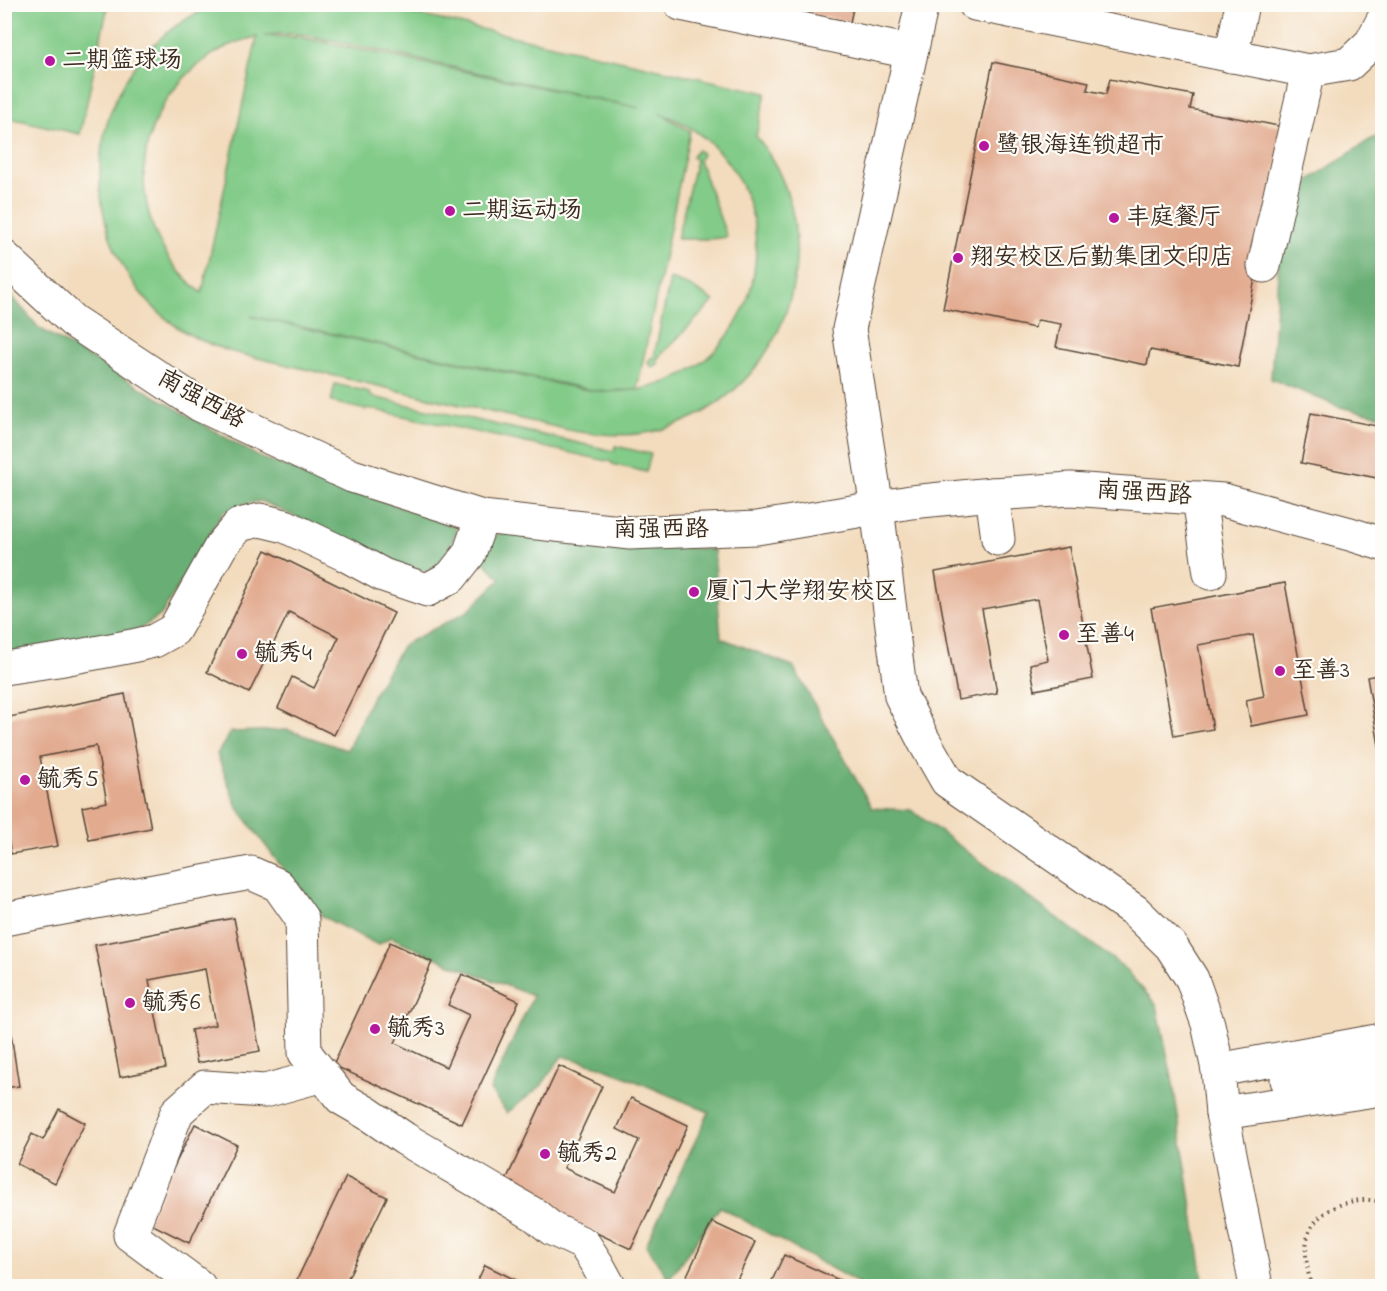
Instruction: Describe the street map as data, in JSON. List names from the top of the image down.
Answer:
{
  "streets": {
    "street": ["南强西路"]
  },
  "places": [
    "二期篮球场",
    "鹭银海连锁超市",
    "二期运动场",
    "丰庭餐厅",
    "翔安校区后勤集团文印店",
    "厦门大学翔安校区",
    "至善4",
    "毓秀4",
    "至善3",
    "毓秀5",
    "毓秀6",
    "毓秀3",
    "毓秀2"
  ]
}
